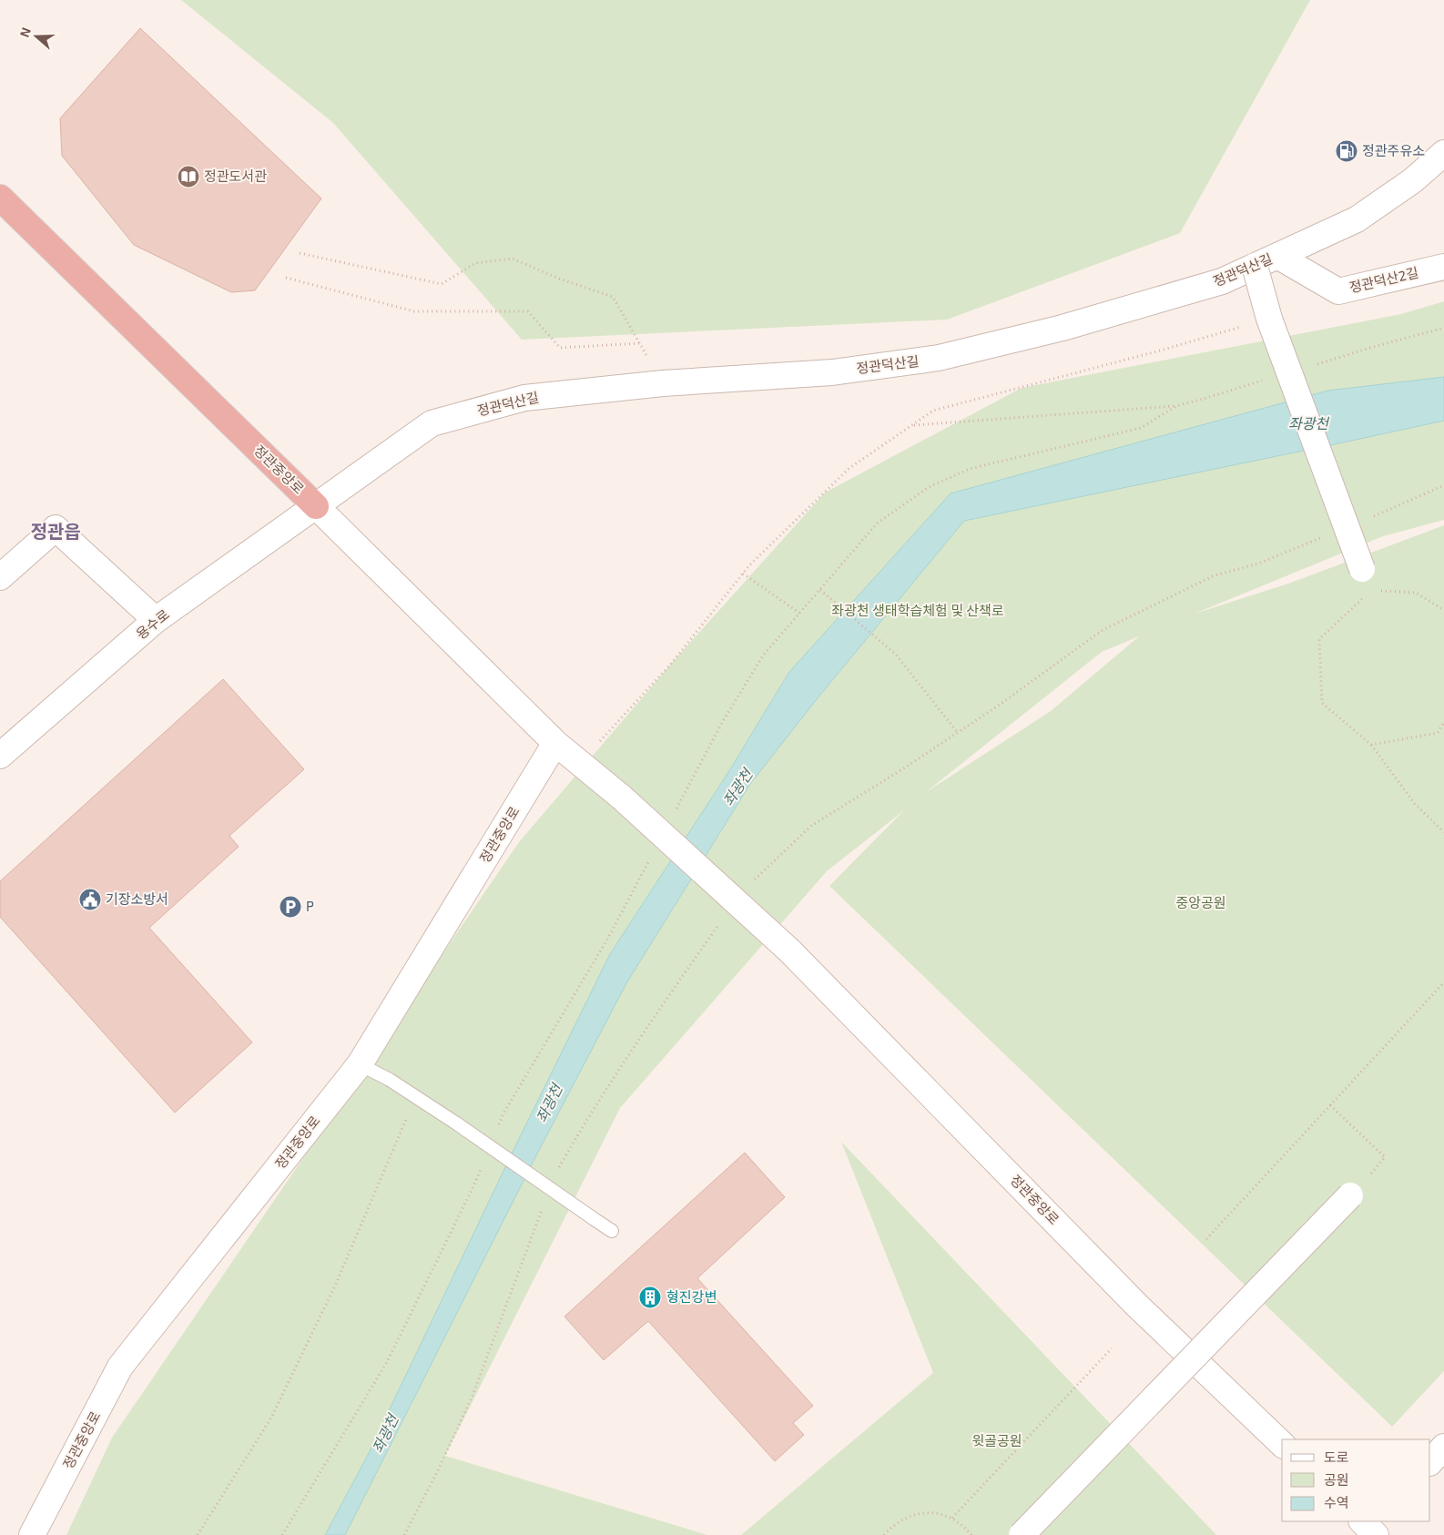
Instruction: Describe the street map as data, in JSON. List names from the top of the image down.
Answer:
{
  "streets": {
    "highway": ["정관중앙로"],
    "street": ["정관덕산길", "정관덕산2길", "용수로"]
  },
  "crossings": [
    ["정관덕산길", "정관덕산2길"],
    ["정관덕산길", "정관중앙로"],
    ["정관덕산길", "용수로"],
    ["정관중앙로", "용수로"]
  ],
  "districts": ["정관읍"],
  "water": ["좌광천"],
  "parks": ["좌광천 생태학습체험 및 산책로", "중앙공원", "윗골공원"],
  "places": {
    "fuel station": ["정관주유소"],
    "library": ["정관도서관"],
    "public building": ["기장소방서"],
    "parking": ["P"],
    "building": ["형진강변"]
  },
  "legend": ["도로", "공원", "수역"],
  "north": "left"
}
